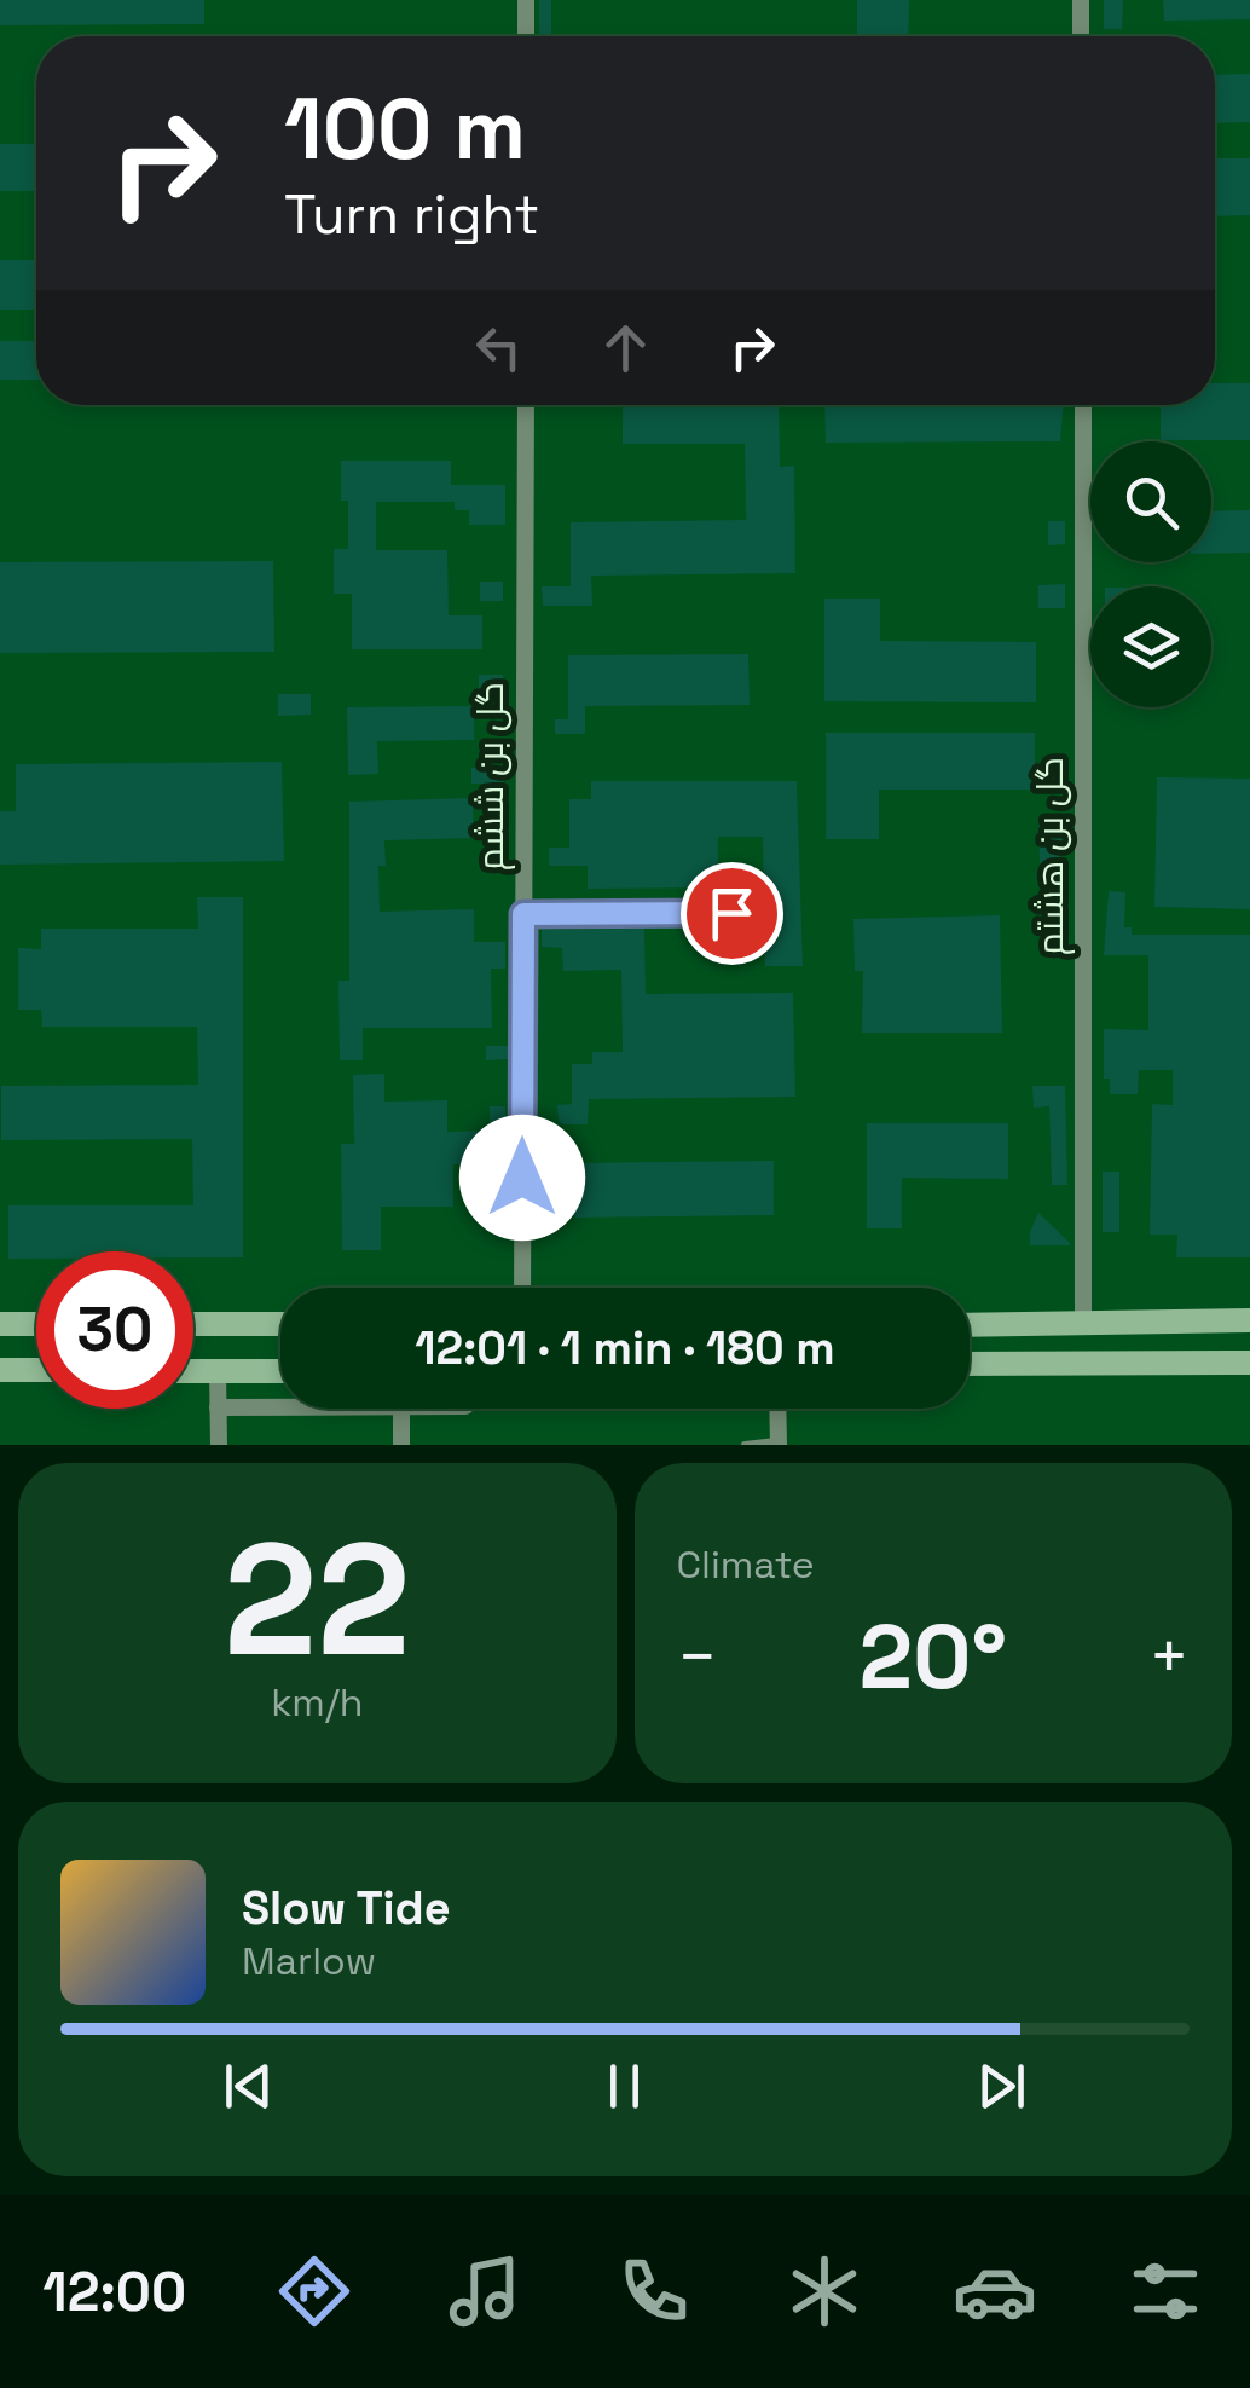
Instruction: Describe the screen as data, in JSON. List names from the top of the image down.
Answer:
{
  "streets": {
    "street": ["گل بن ششم", "گل بن هشتم"]
  },
  "page": {
    "turn": ["100 m", "Turn right"],
    "limit": "30",
    "trip": "12:01 · 1 min · 180 m",
    "tile": [
      ["22", "km/h"],
      "Climate"
    ],
    "heat": ["−", "20°", "+"],
    "song": ["Slow Tide", "Marlow"],
    "tabs": "12:00"
  }
}
